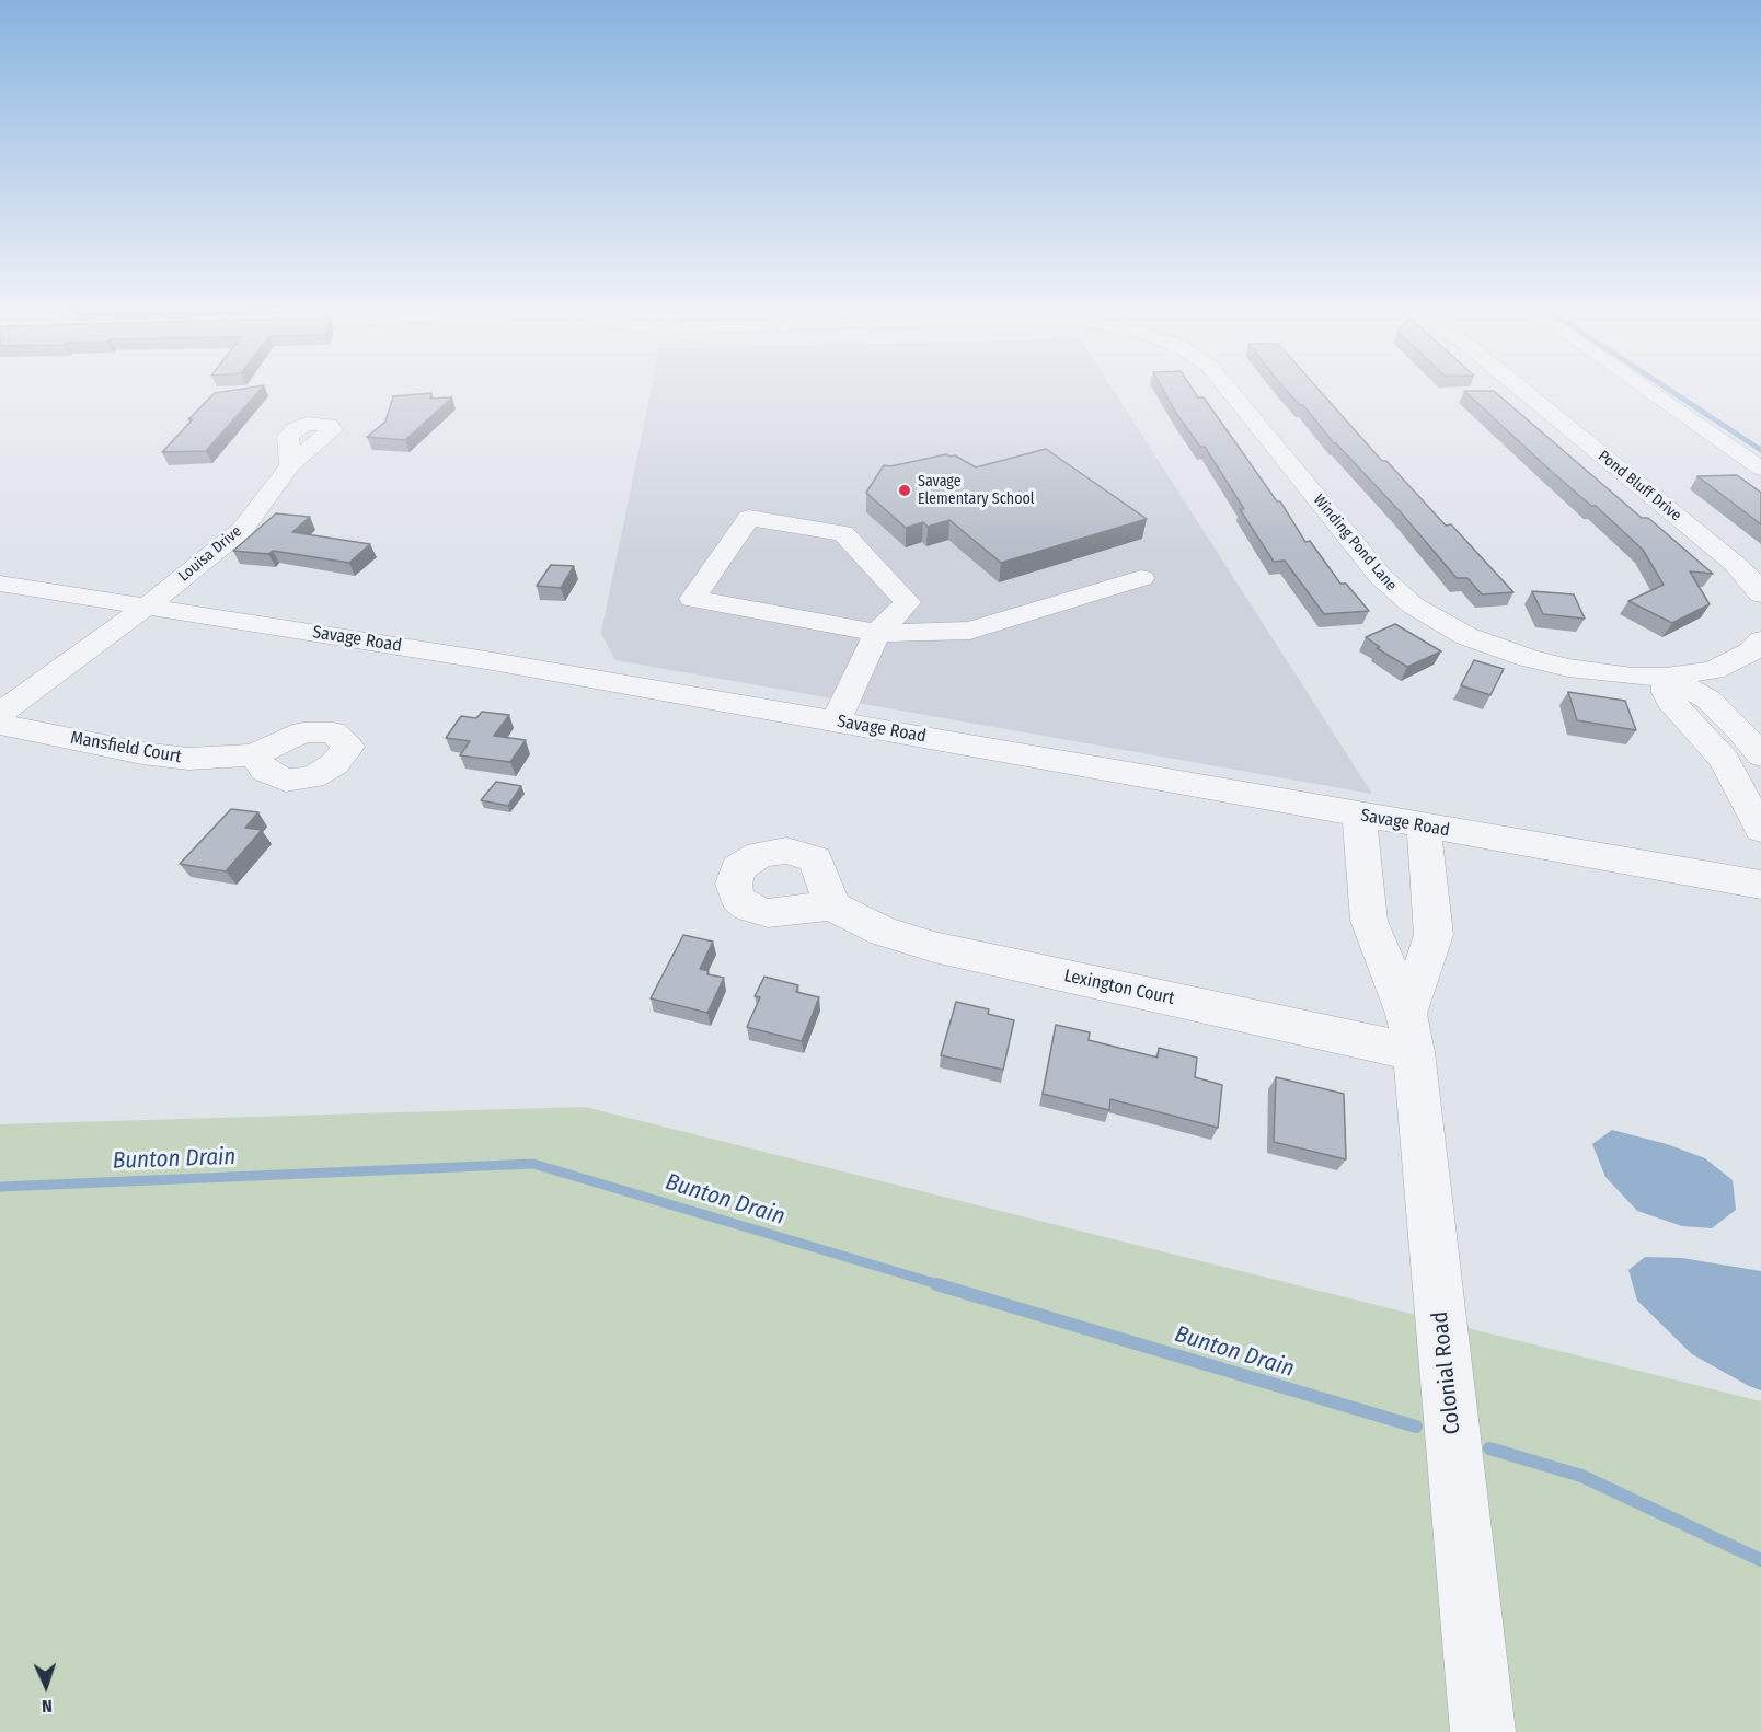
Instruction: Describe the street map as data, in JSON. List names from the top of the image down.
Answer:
{
  "streets": {
    "street": [
      "Pond Bluff Drive",
      "Winding Pond Lane",
      "Louisa Drive",
      "Savage Road",
      "Mansfield Court",
      "Lexington Court",
      "Colonial Road"
    ]
  },
  "crossings": [
    ["Louisa Drive", "Savage Road"],
    ["Savage Road", "Colonial Road"],
    ["Lexington Court", "Colonial Road"]
  ],
  "water": ["Bunton Drain"],
  "places": ["Savage Elementary School"],
  "north": "bottom"
}
